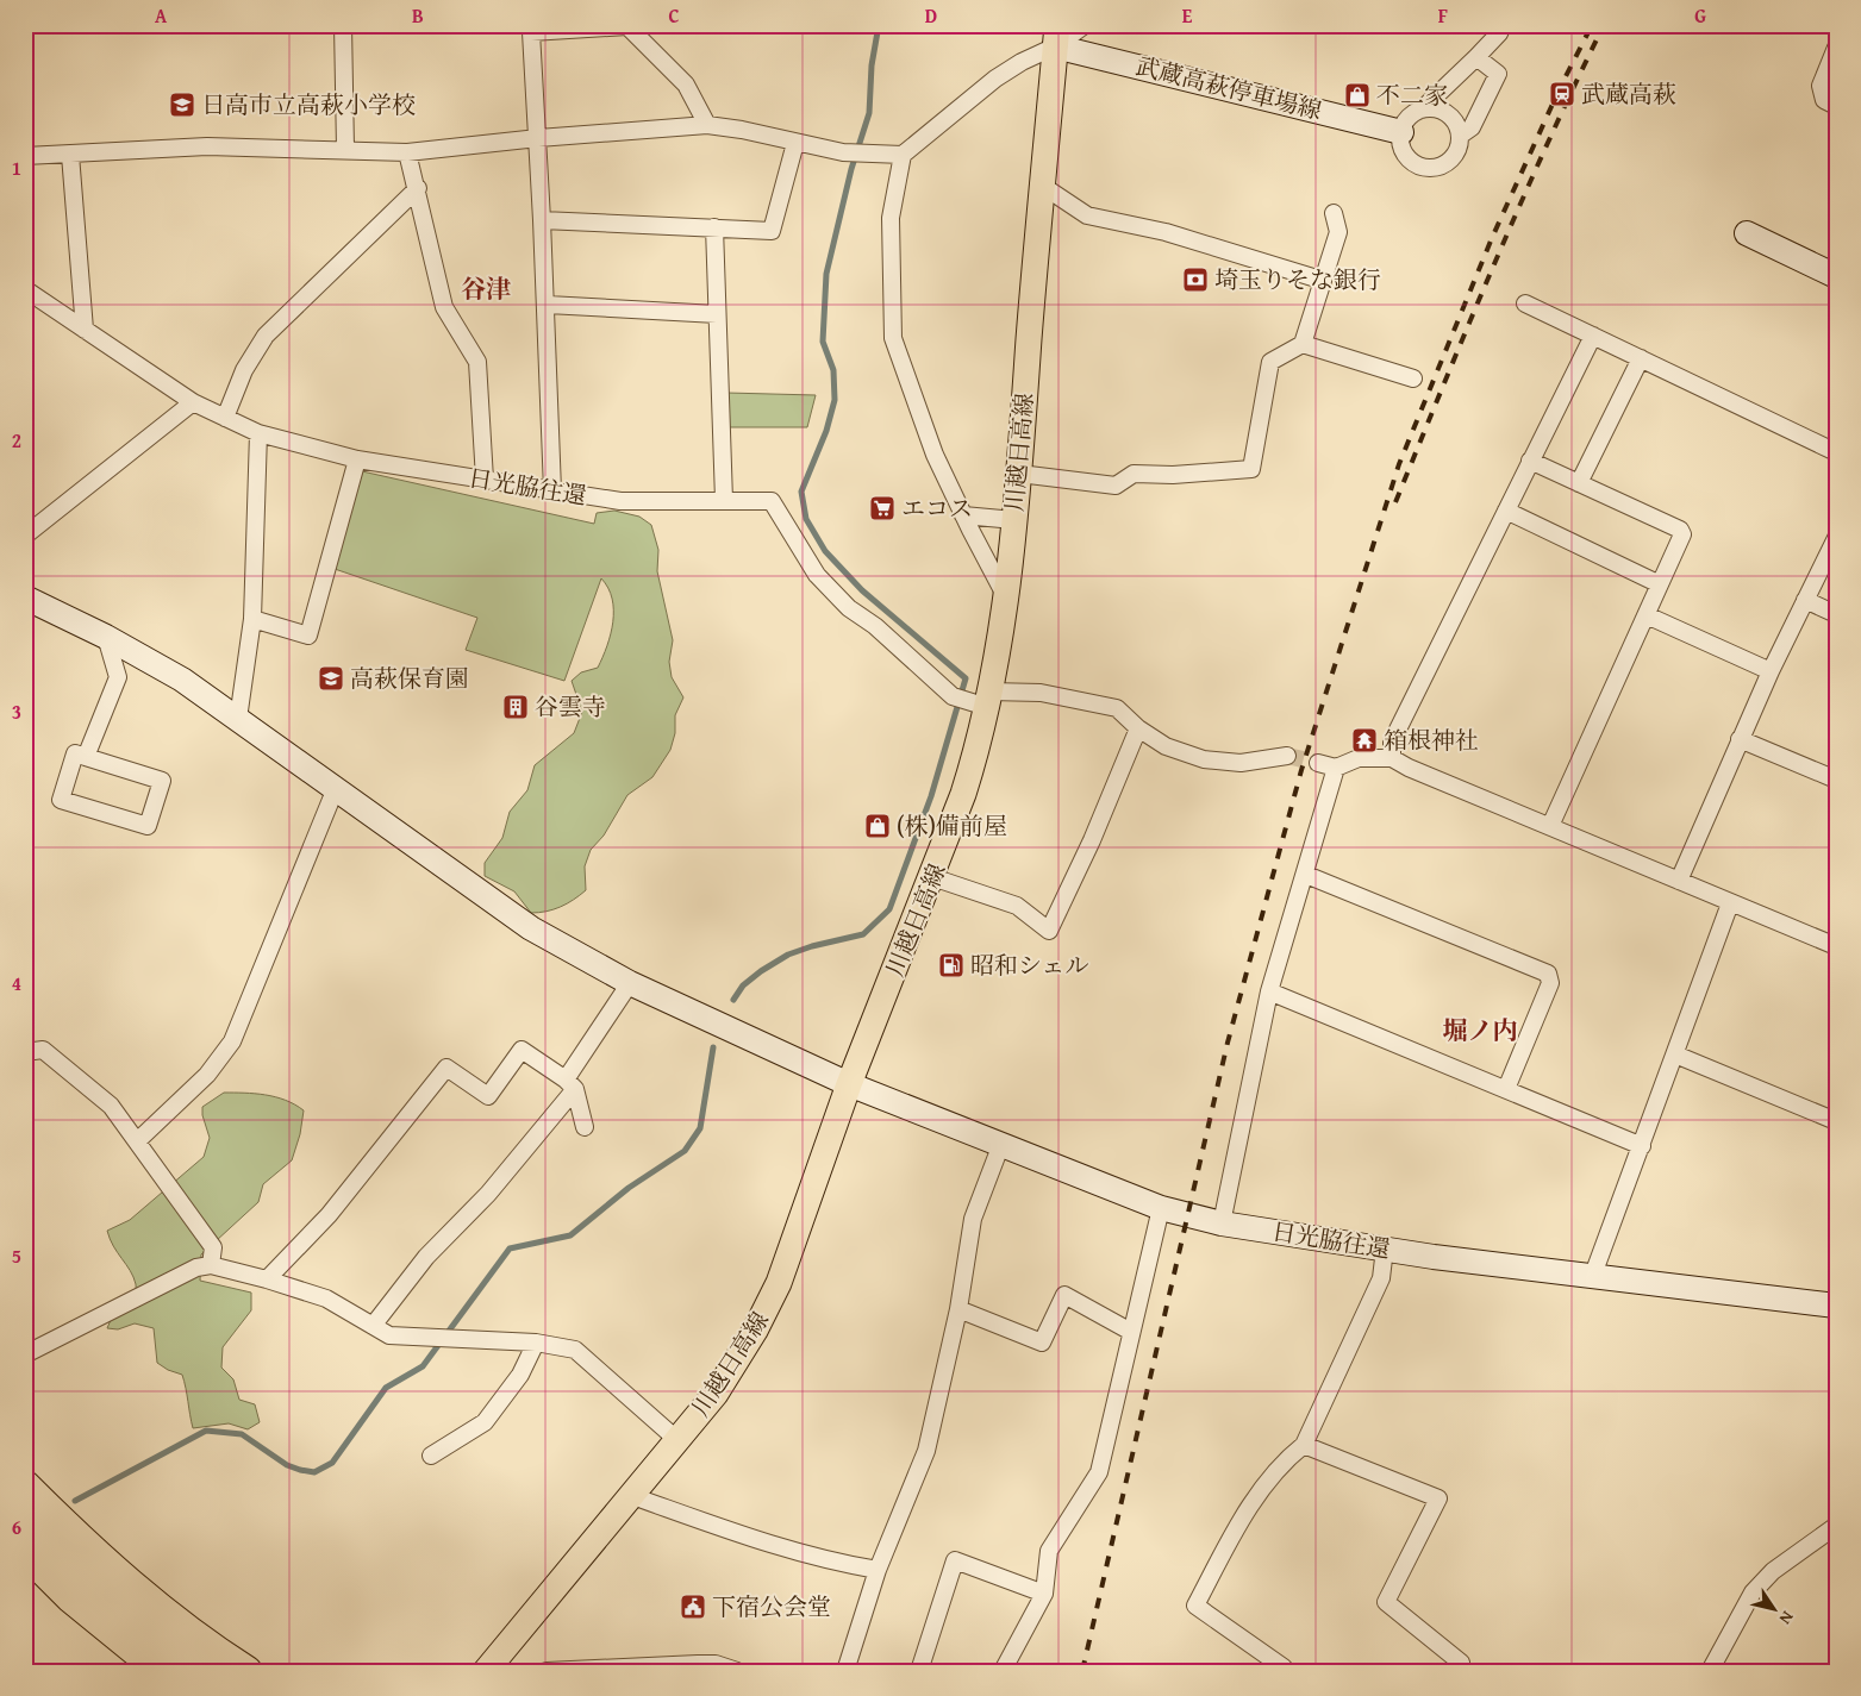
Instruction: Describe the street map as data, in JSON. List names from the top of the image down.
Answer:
{
  "streets": {
    "main road": ["川越日高線"],
    "street": ["武蔵高萩停車場線", "日光脇往還"]
  },
  "crossings": [
    ["武蔵高萩停車場線", "川越日高線"],
    ["川越日高線", "日光脇往還"]
  ],
  "districts": ["谷津", "堀ノ内"],
  "places": {
    "station": ["武蔵高萩"],
    "shop": ["不二家", "(株)備前屋"],
    "school or university": ["日高市立高萩小学校", "高萩保育園"],
    "bank": ["埼玉りそな銀行"],
    "supermarket": ["エコス"],
    "building": ["谷雲寺"],
    "temple": ["箱根神社"],
    "fuel station": ["昭和シェル"],
    "public building": ["下宿公会堂"]
  },
  "north": "bottom right",
  "grid": {
    "columns": [
      "A",
      "B",
      "C",
      "D",
      "E",
      "F",
      "G"
    ],
    "rows": [
      "1",
      "2",
      "3",
      "4",
      "5",
      "6"
    ]
  }
}
